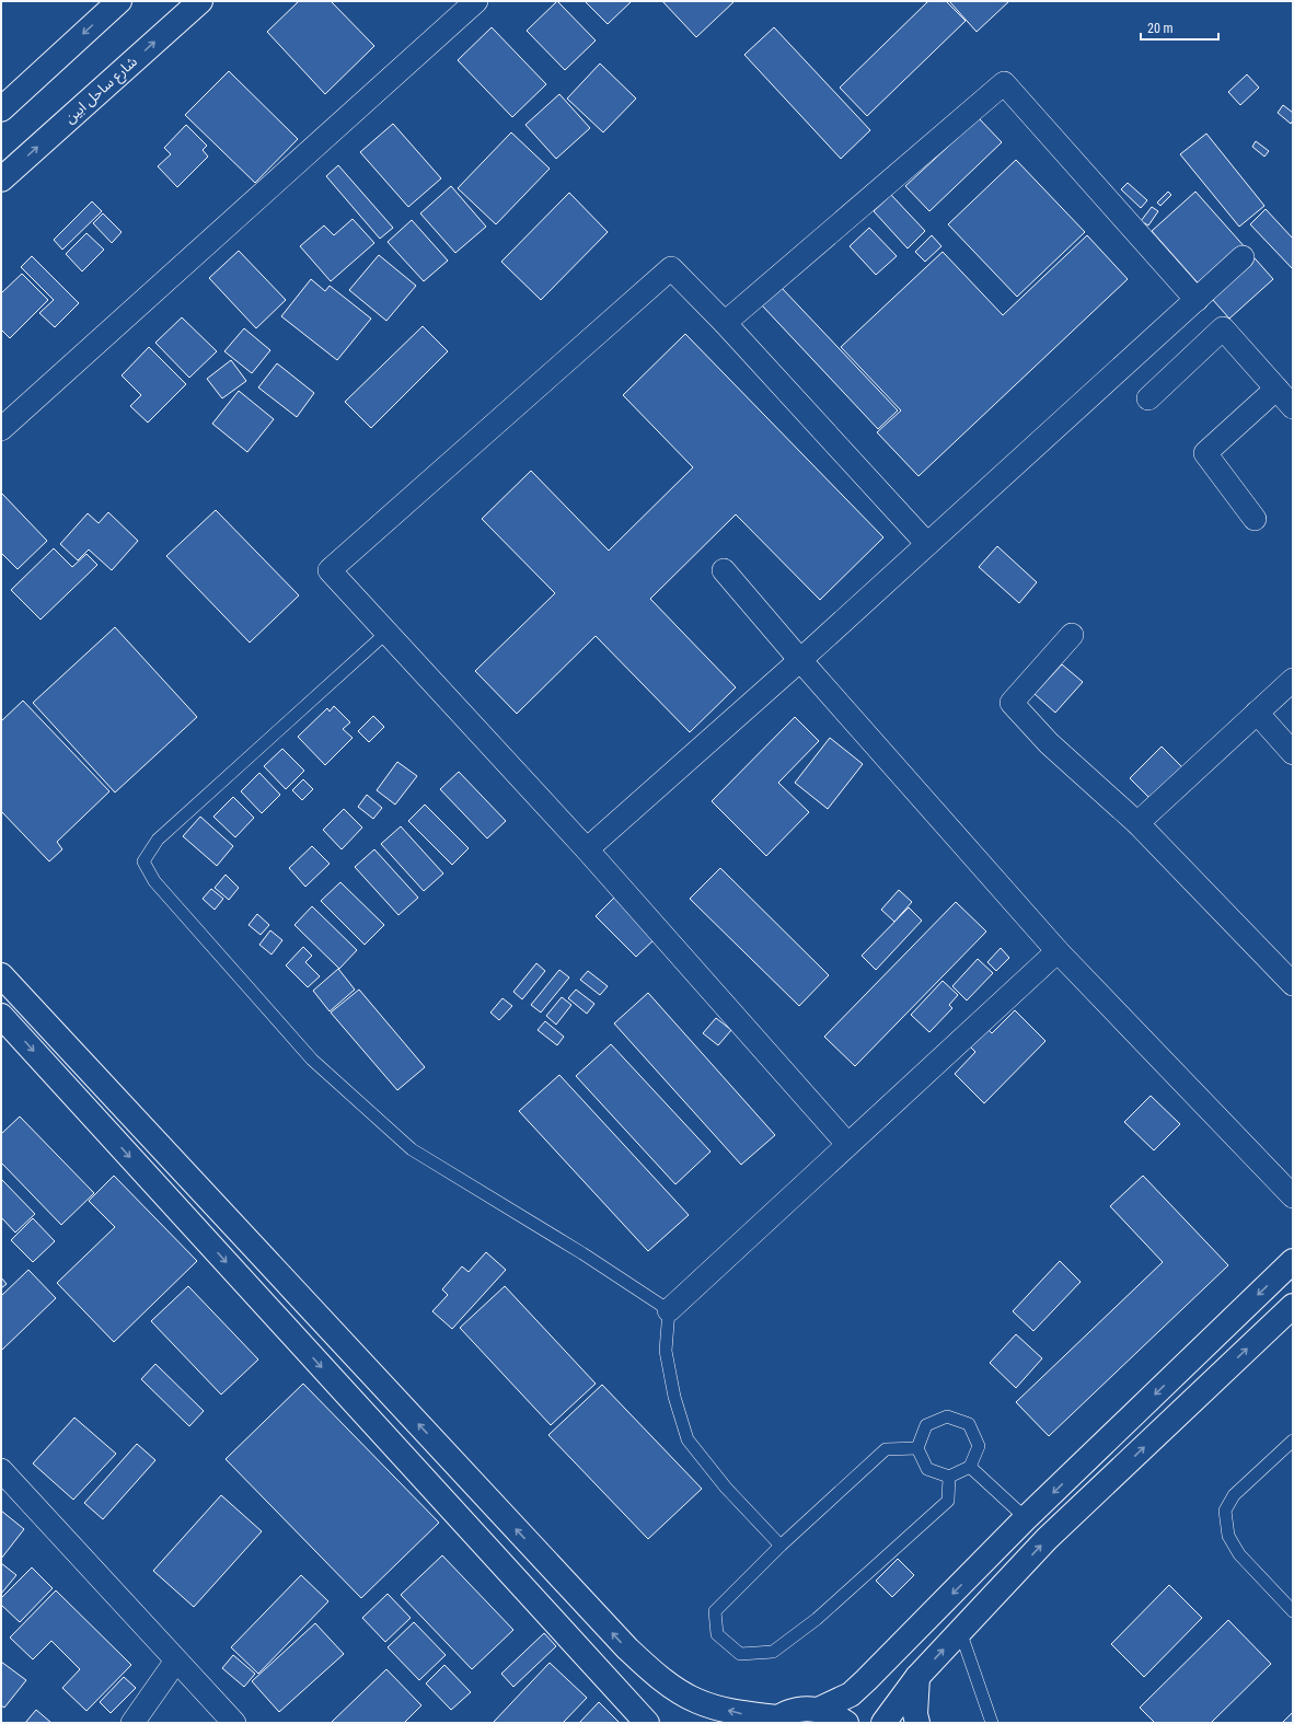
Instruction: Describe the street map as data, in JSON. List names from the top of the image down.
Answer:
{
  "streets": {
    "main road": ["شارع ساحل ابين"]
  },
  "scale_bar": "20 m"
}
